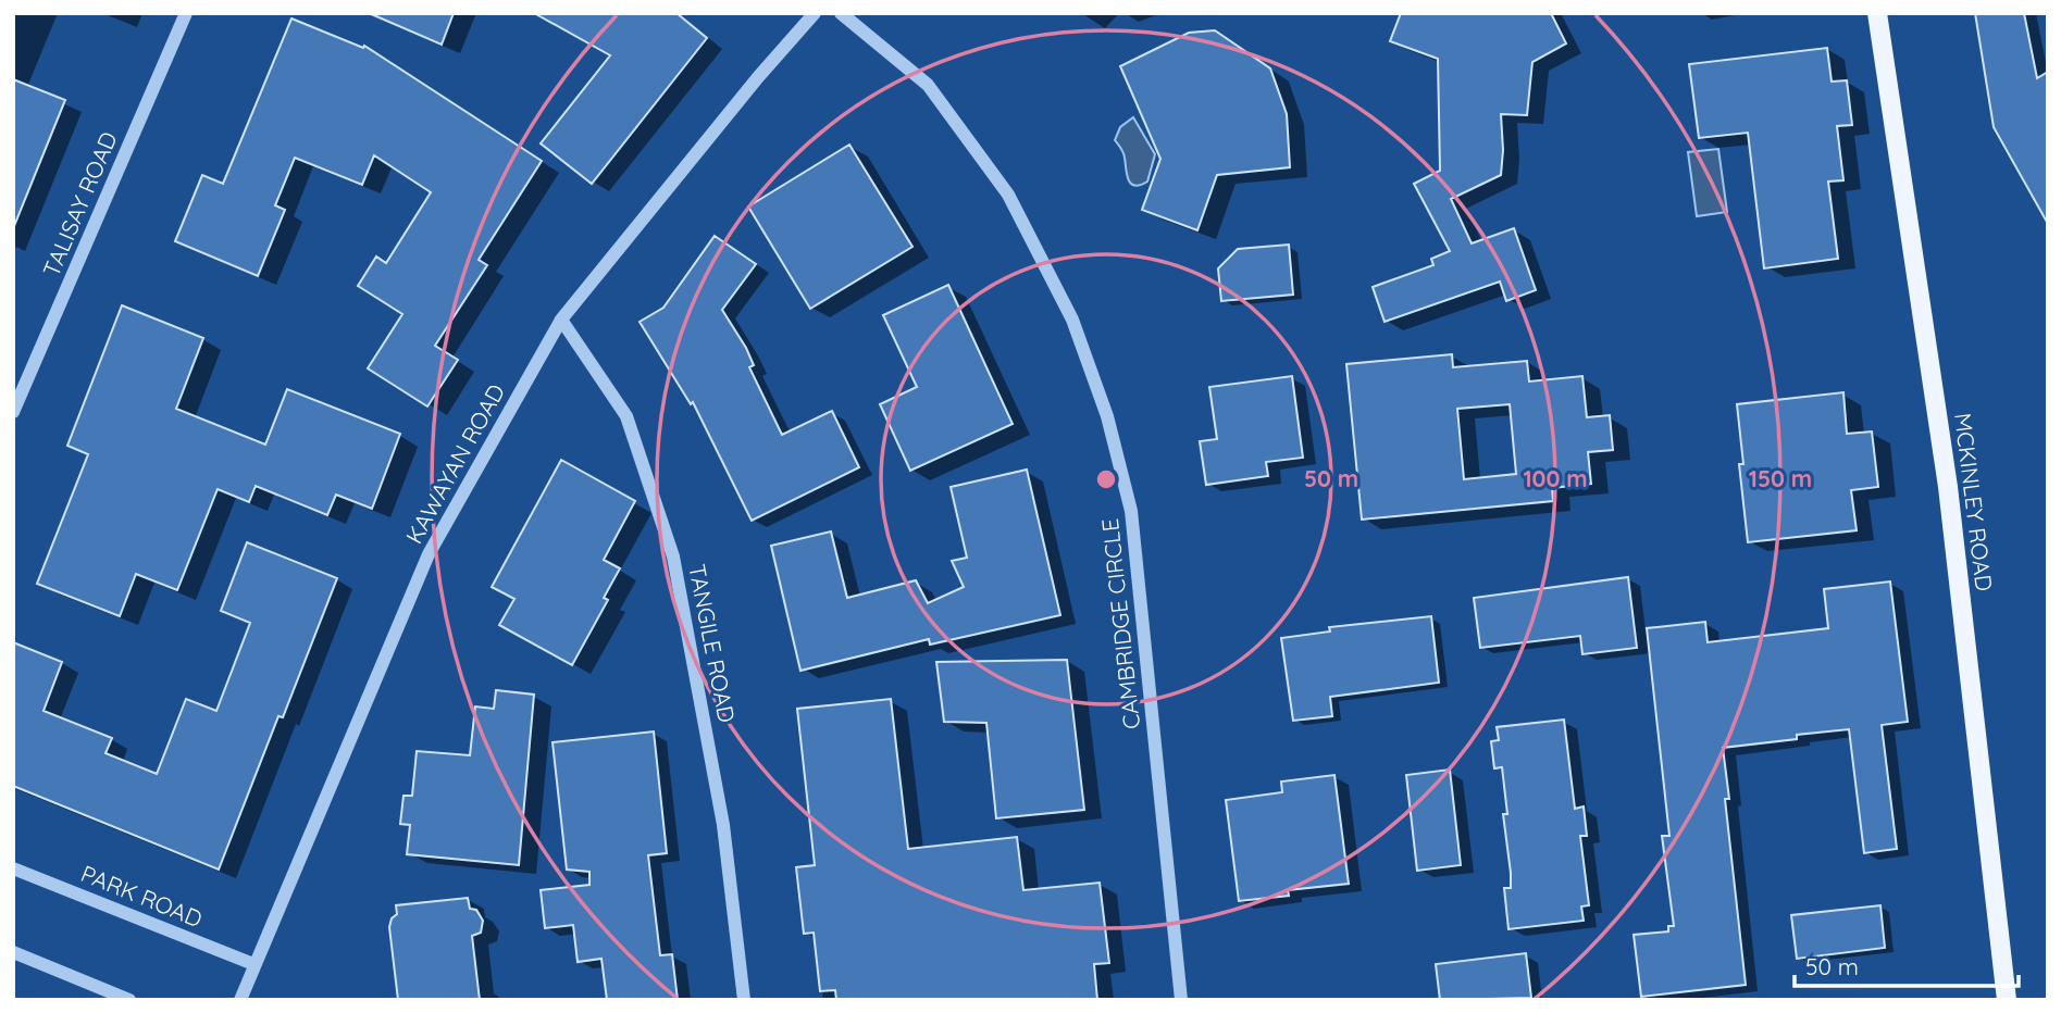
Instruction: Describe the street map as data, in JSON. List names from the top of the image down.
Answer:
{
  "streets": {
    "main road": ["MCKINLEY ROAD"],
    "street": [
      "TALISAY ROAD",
      "KAWAYAN ROAD",
      "CAMBRIDGE CIRCLE",
      "TANGILE ROAD",
      "PARK ROAD"
    ]
  },
  "crossings": [
    ["KAWAYAN ROAD", "TANGILE ROAD"],
    ["KAWAYAN ROAD", "PARK ROAD"]
  ],
  "scale_bar": "50 m",
  "rings": ["50 m", "100 m", "150 m"]
}
